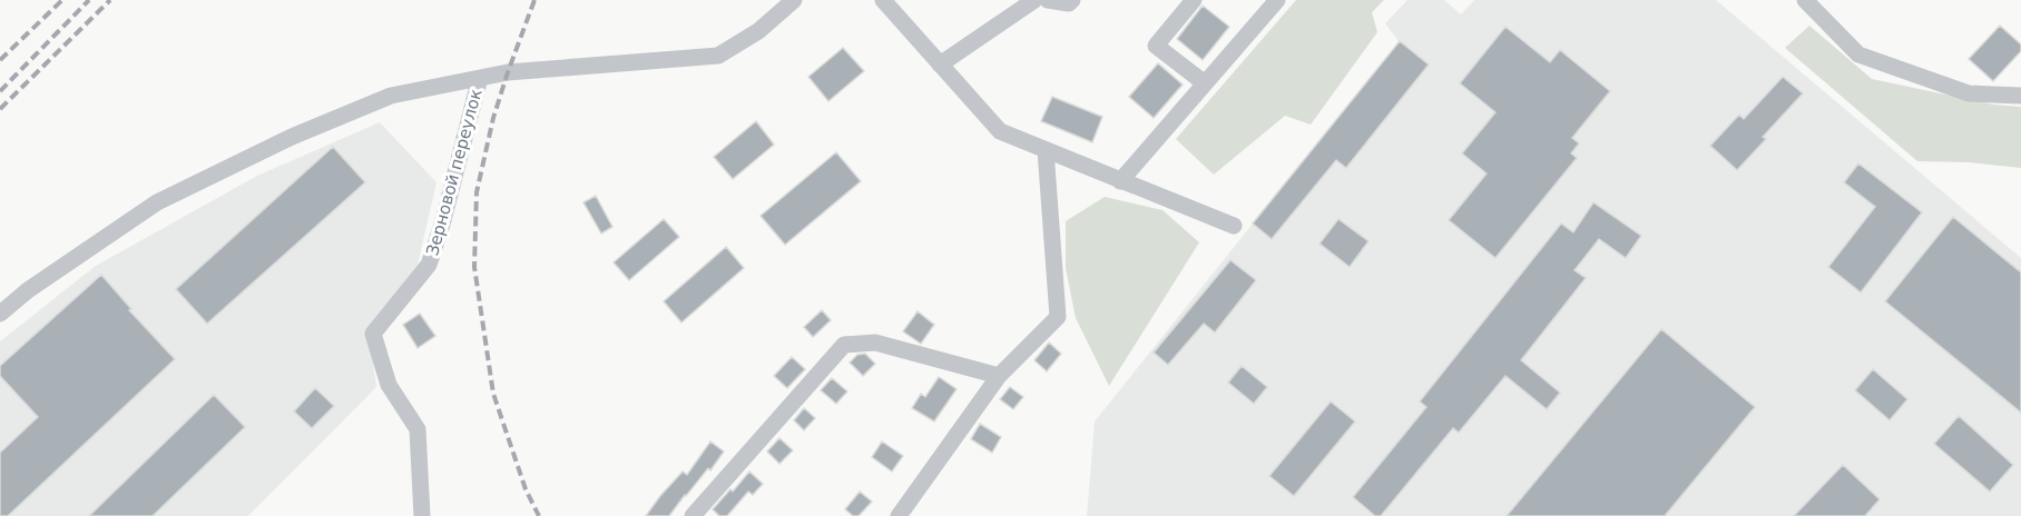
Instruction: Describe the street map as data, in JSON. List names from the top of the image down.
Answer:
{
  "streets": {
    "street": ["Зерновой переулок"]
  }
}
